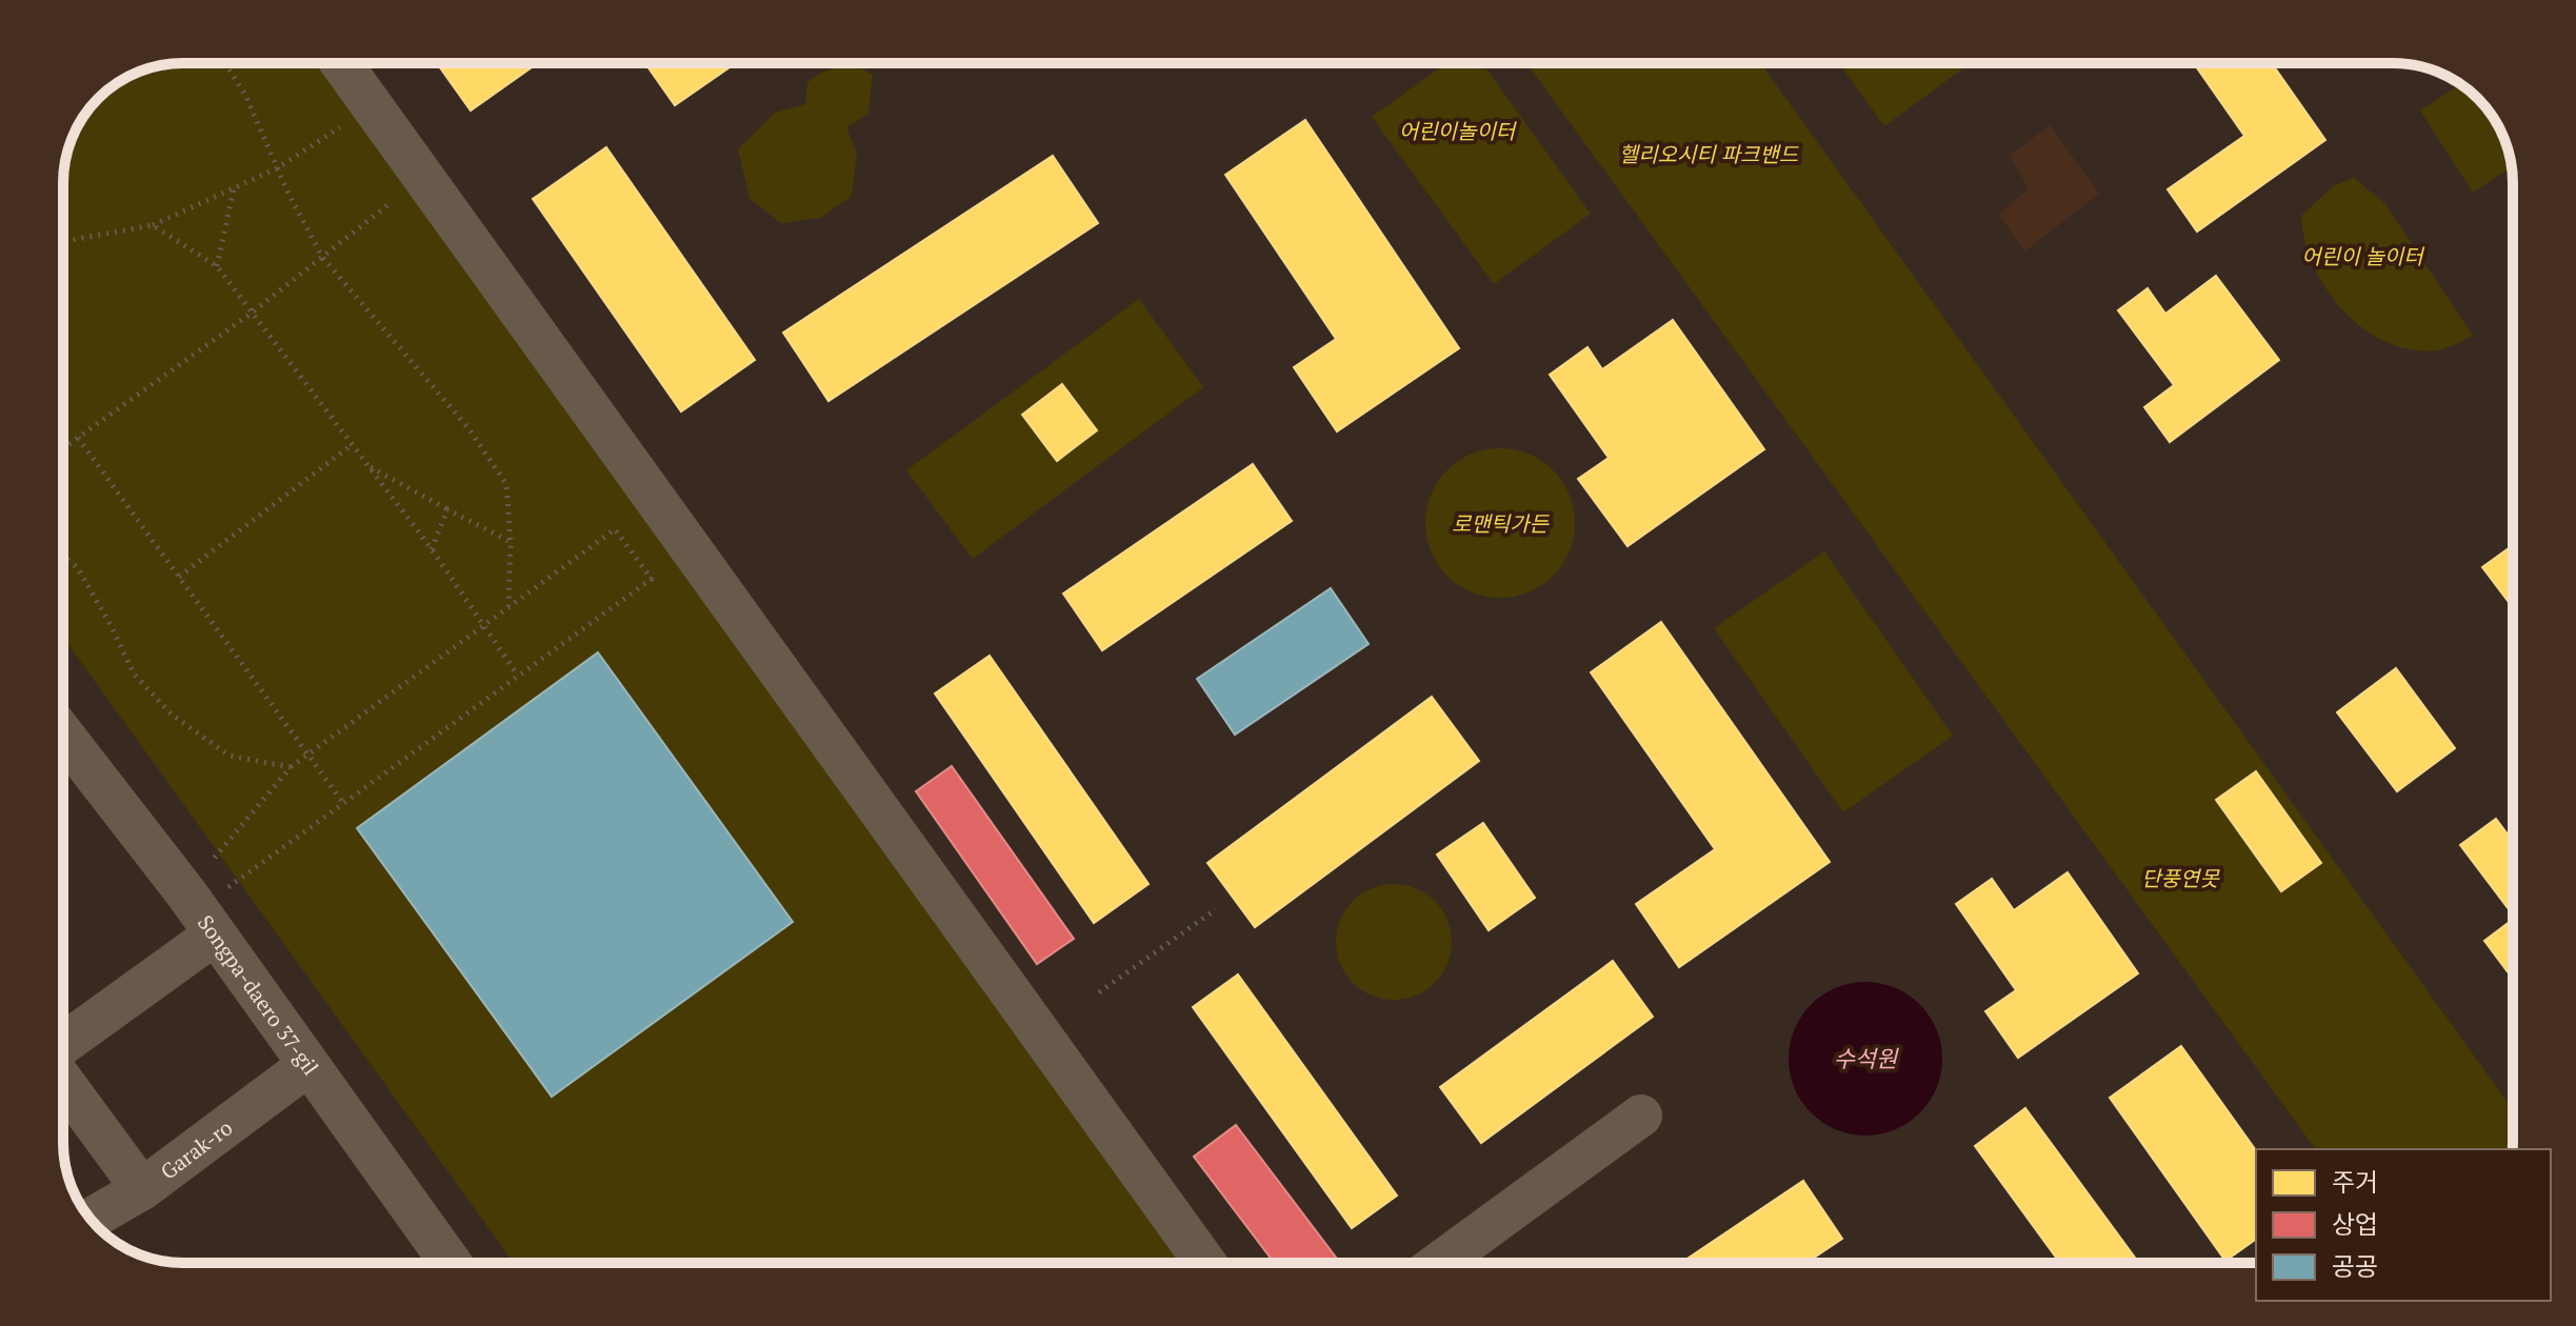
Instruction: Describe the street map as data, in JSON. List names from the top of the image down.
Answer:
{
  "streets": {
    "street": ["Songpa-daero 37-gil", "Garak-ro"]
  },
  "crossings": [
    ["Songpa-daero 37-gil", "Garak-ro"]
  ],
  "water": ["수석원"],
  "parks": [
    "어린이놀이터",
    "헬리오시티 파크밴드",
    "어린이 놀이터",
    "로맨틱가든",
    "단풍연못"
  ],
  "legend": ["주거", "상업", "공공"]
}
